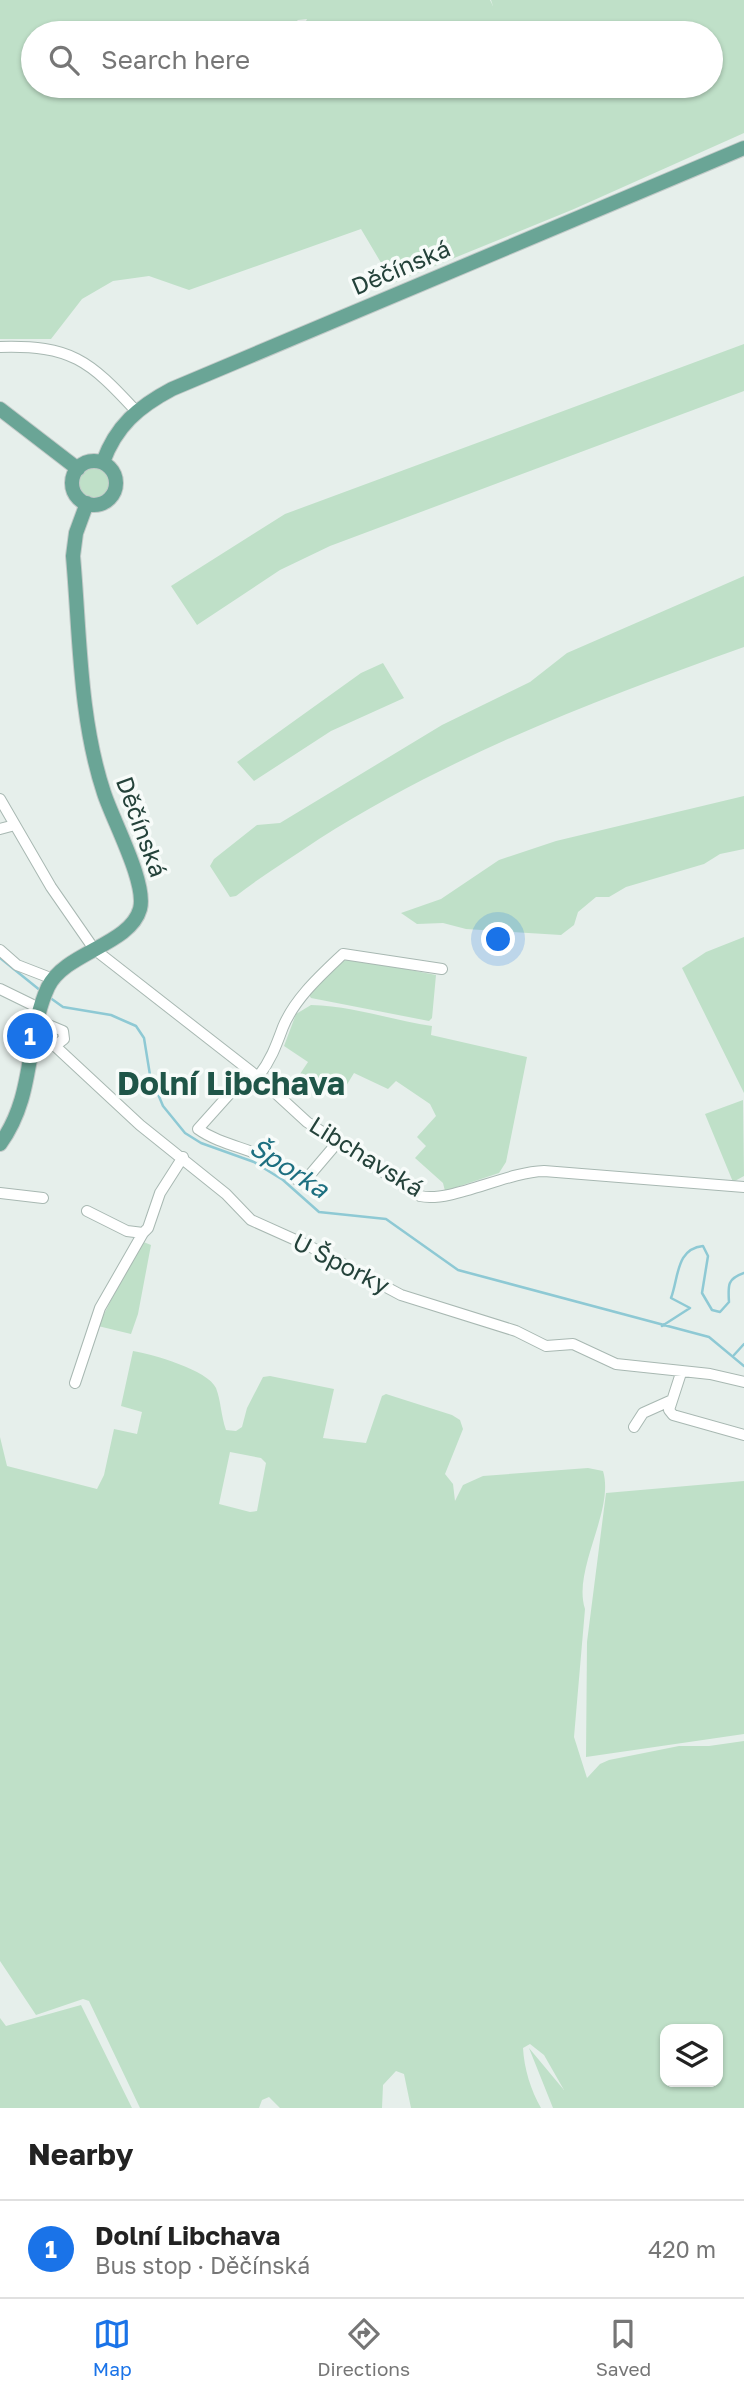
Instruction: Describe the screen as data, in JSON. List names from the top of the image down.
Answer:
{
  "streets": {
    "main road": ["Děčínská"],
    "street": ["Libchavská", "U Šporky"]
  },
  "crossings": [
    ["Děčínská", "Libchavská"]
  ],
  "districts": ["Dolní Libchava"],
  "water": ["Šporka"],
  "page": {
    "search": "Search here",
    "pins": "1",
    "heading": "Nearby",
    "list": [
      {
        "mark": "1",
        "name": "Dolní Libchava",
        "note": "Bus stop · Děčínská",
        "value": "420 m"
      }
    ],
    "nav": ["Map", "Directions", "Saved"]
  }
}
